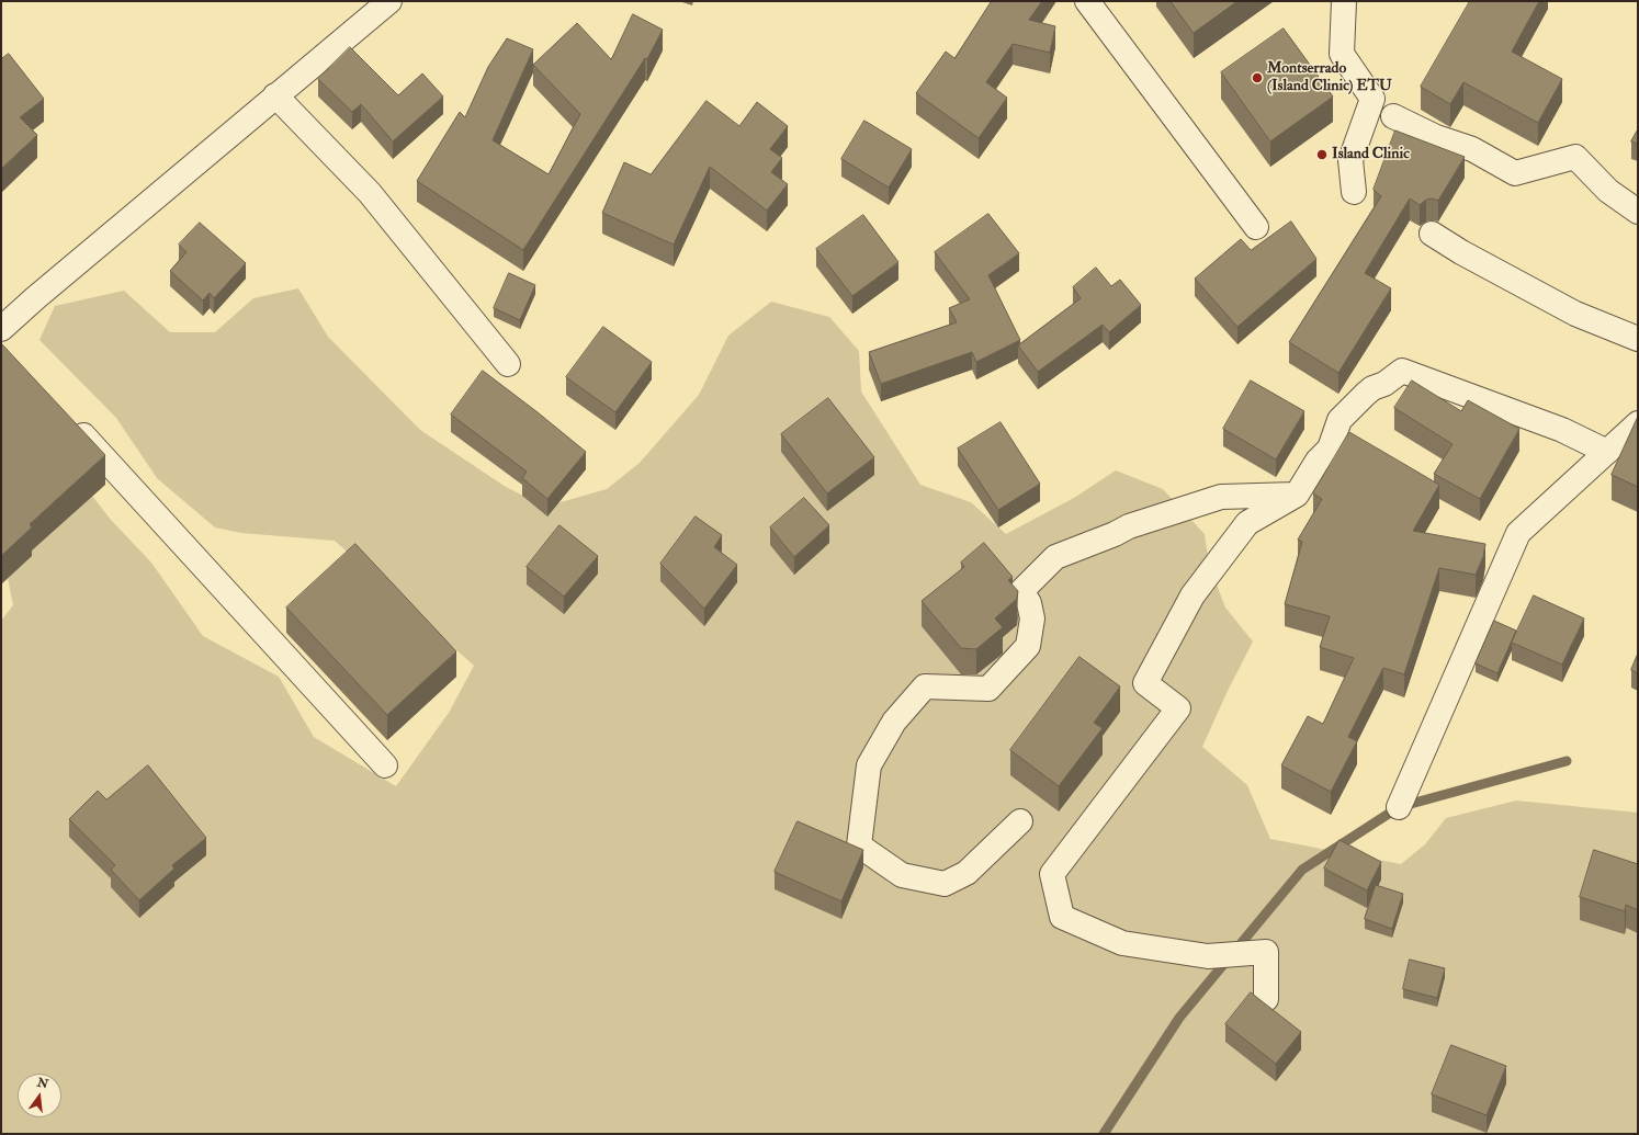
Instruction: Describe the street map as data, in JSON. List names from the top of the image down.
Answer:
{
  "places": ["Montserrado (Island Clinic) ETU", "Island Clinic"],
  "north": "top"
}
